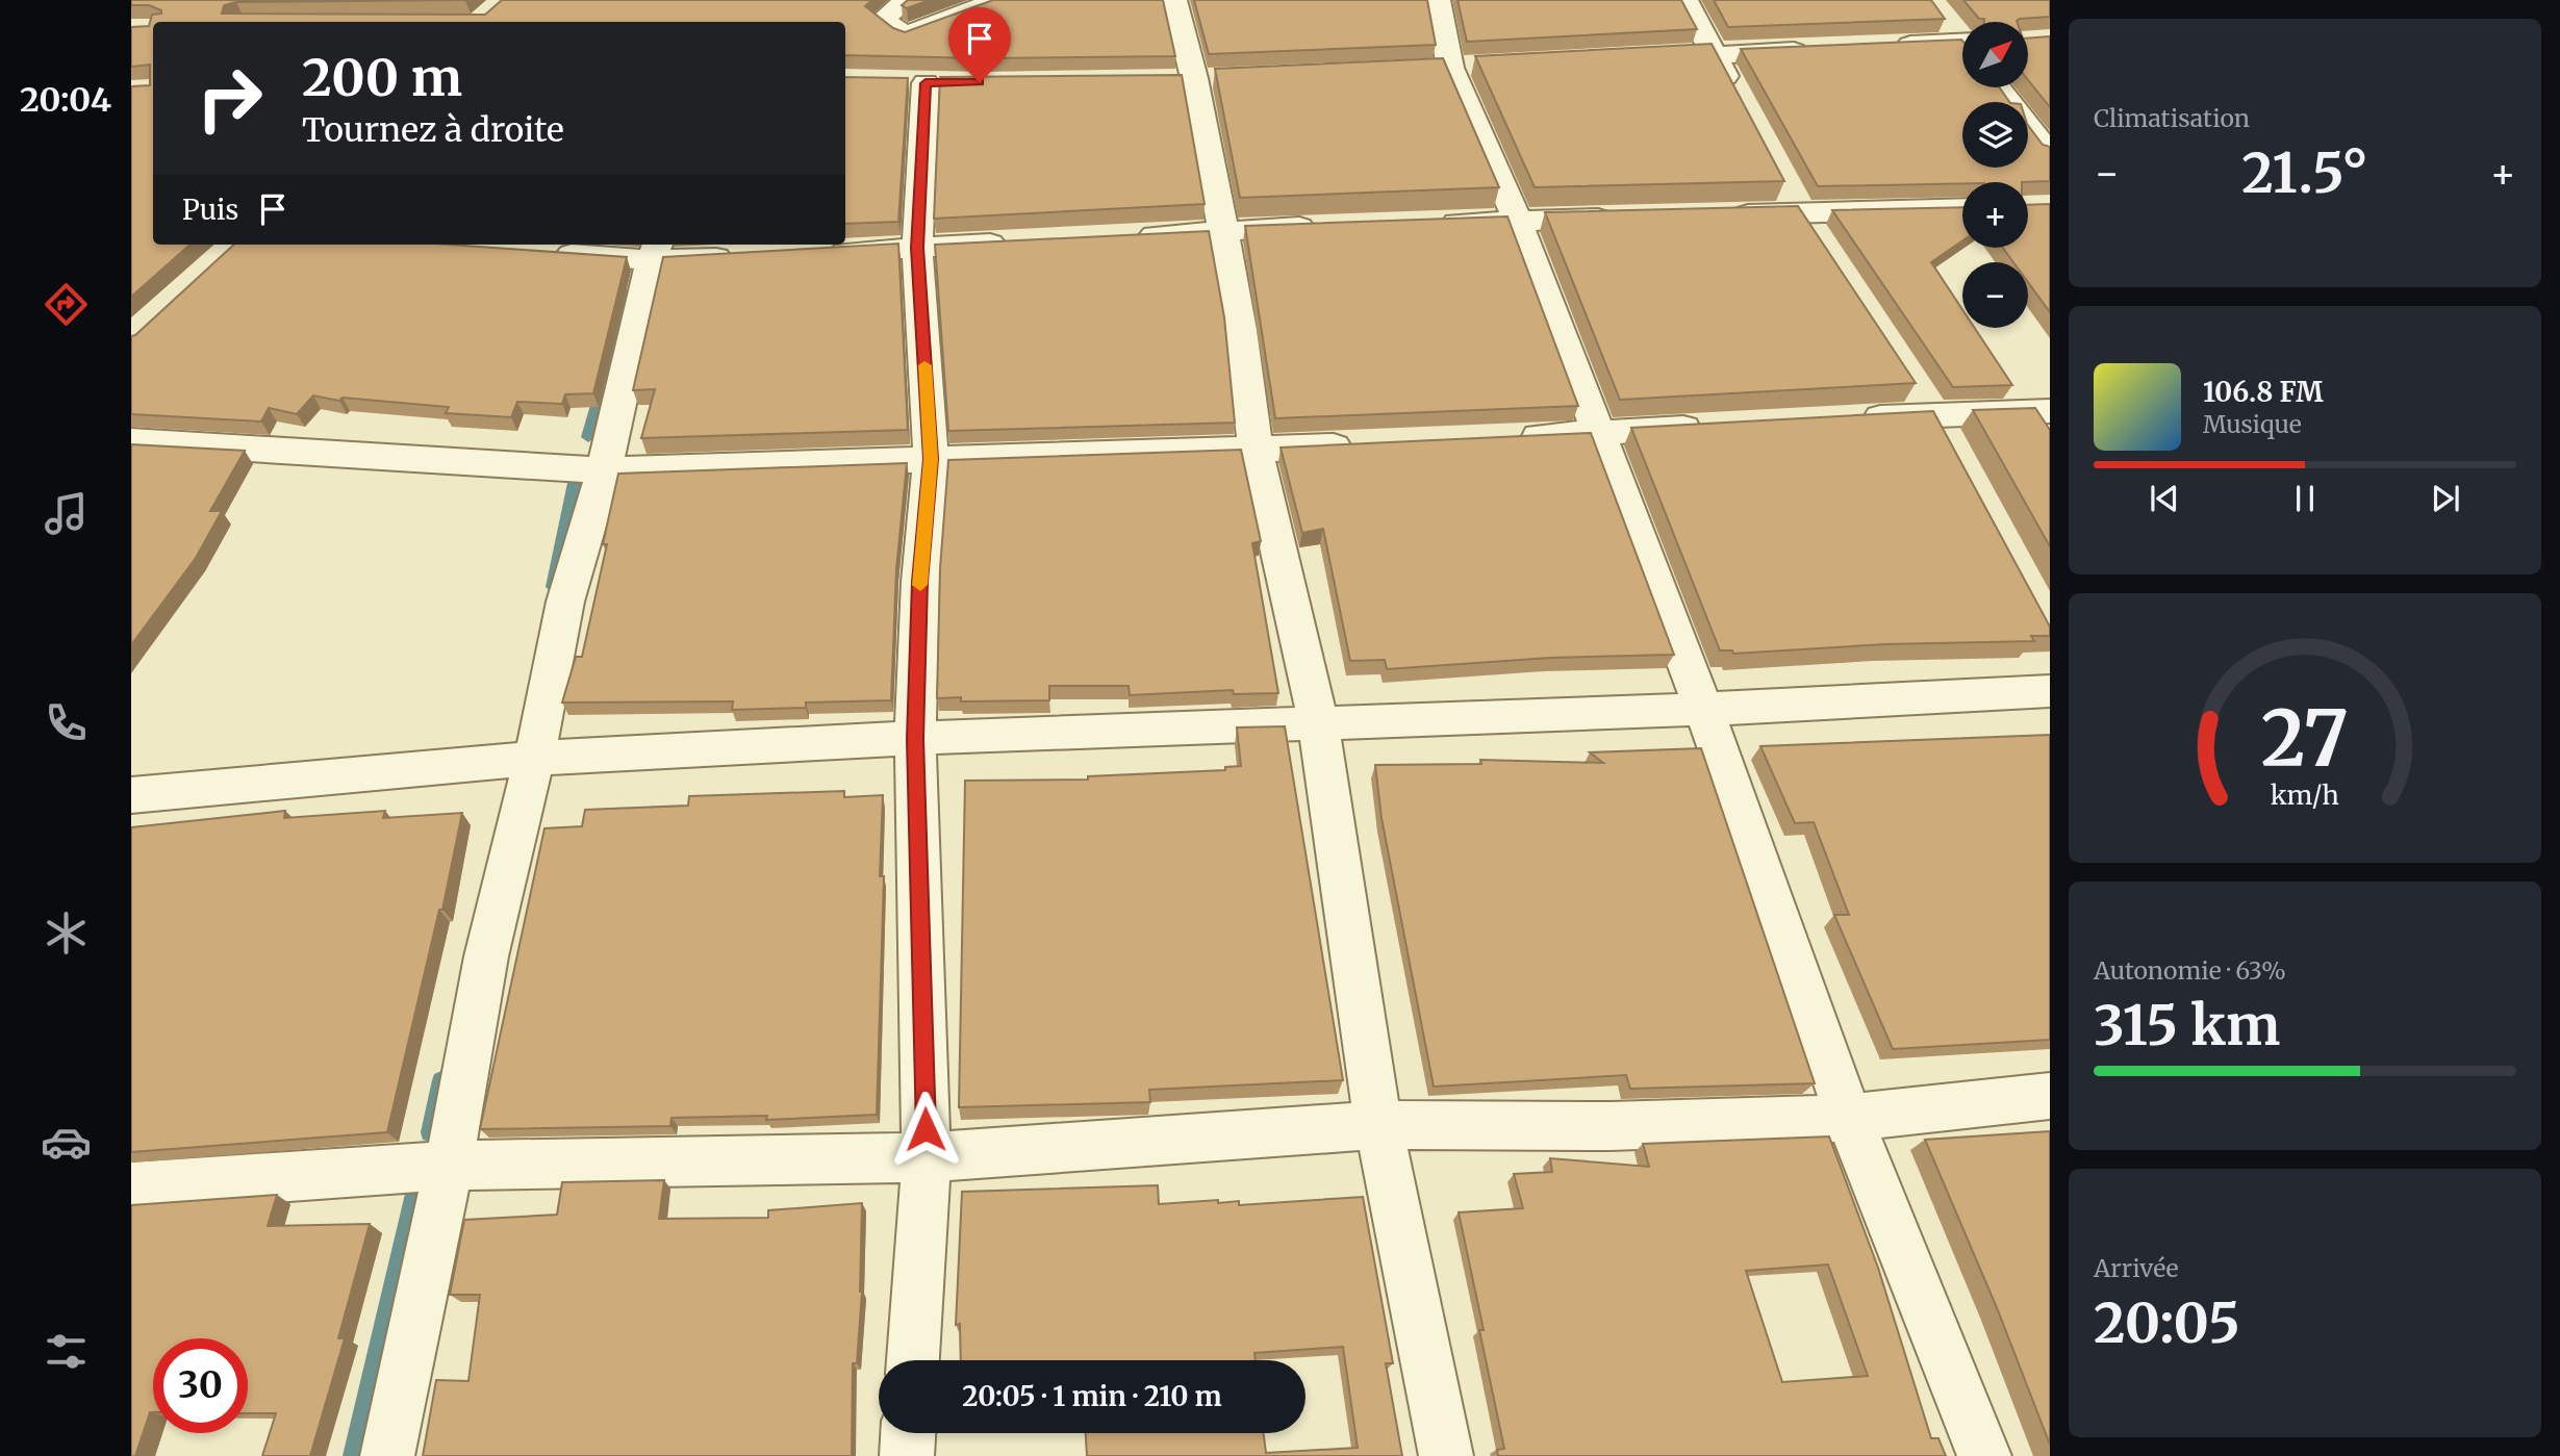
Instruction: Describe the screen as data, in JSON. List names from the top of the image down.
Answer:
{
  "north": "top right",
  "page": {
    "tabs": "20:04",
    "tile": [
      "Climatisation",
      ["Autonomie · 63%", "315 km"],
      ["Arrivée", "20:05"]
    ],
    "map_buttons": ["+", "−"],
    "turn": ["200 m", "Tournez à droite"],
    "heat": ["−", "21.5°", "+"],
    "then": "Puis",
    "song": ["106.8 FM", "Musique"],
    "limit": "30",
    "trip": "20:05 · 1 min · 210 m",
    "gauge": ["27", "km/h"]
  }
}
